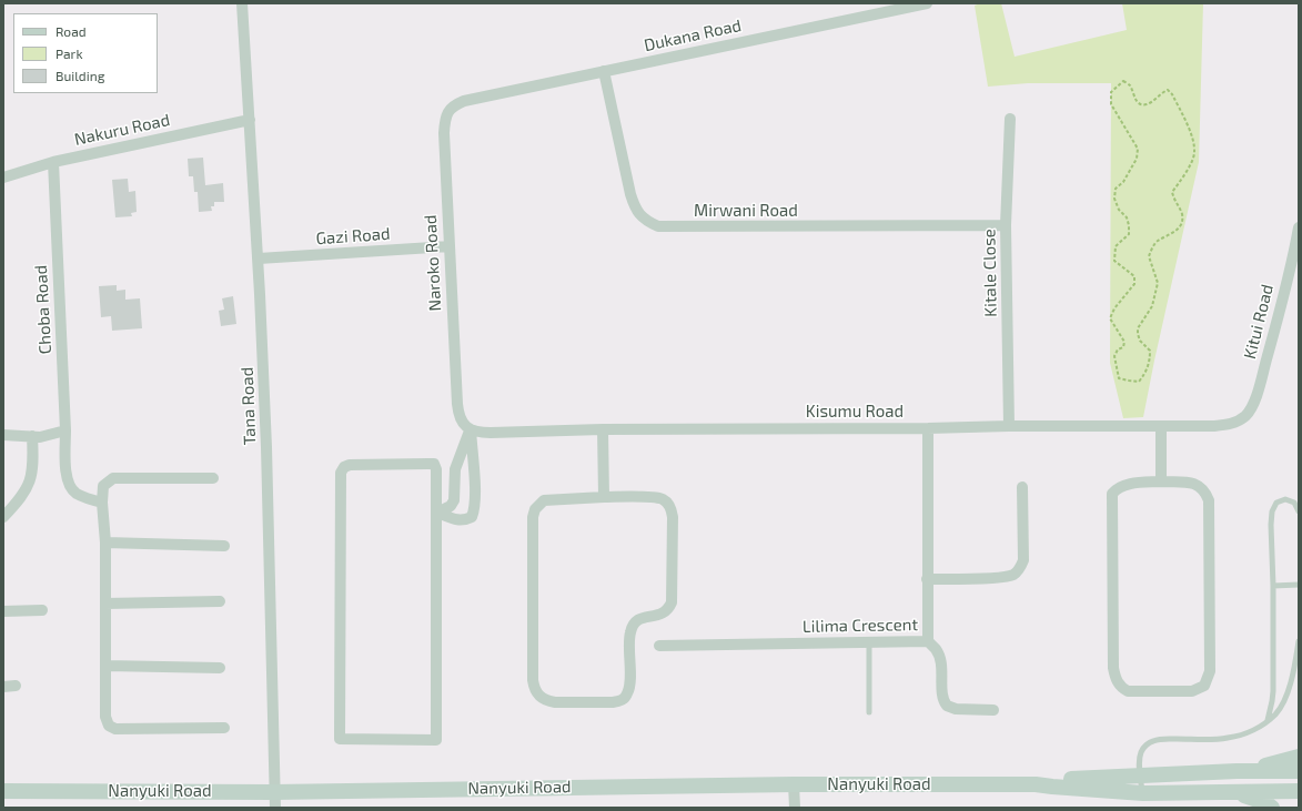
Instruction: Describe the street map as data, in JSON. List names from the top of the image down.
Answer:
{
  "streets": {
    "street": [
      "Dukana Road",
      "Nakuru Road",
      "Mirwani Road",
      "Gazi Road",
      "Naroko Road",
      "Kitale Close",
      "Choba Road",
      "Kitui Road",
      "Tana Road",
      "Kisumu Road",
      "Lilima Crescent",
      "Nanyuki Road"
    ]
  },
  "crossings": [
    ["Dukana Road", "Mirwani Road"],
    ["Dukana Road", "Naroko Road"],
    ["Nakuru Road", "Choba Road"],
    ["Nakuru Road", "Tana Road"],
    ["Mirwani Road", "Kitale Close"],
    ["Gazi Road", "Naroko Road"],
    ["Gazi Road", "Tana Road"],
    ["Naroko Road", "Kisumu Road"],
    ["Kitale Close", "Kisumu Road"],
    ["Kitui Road", "Kisumu Road"],
    ["Tana Road", "Nanyuki Road"],
    ["Kisumu Road", "Lilima Crescent"]
  ],
  "legend": ["Road", "Park", "Building"]
}
